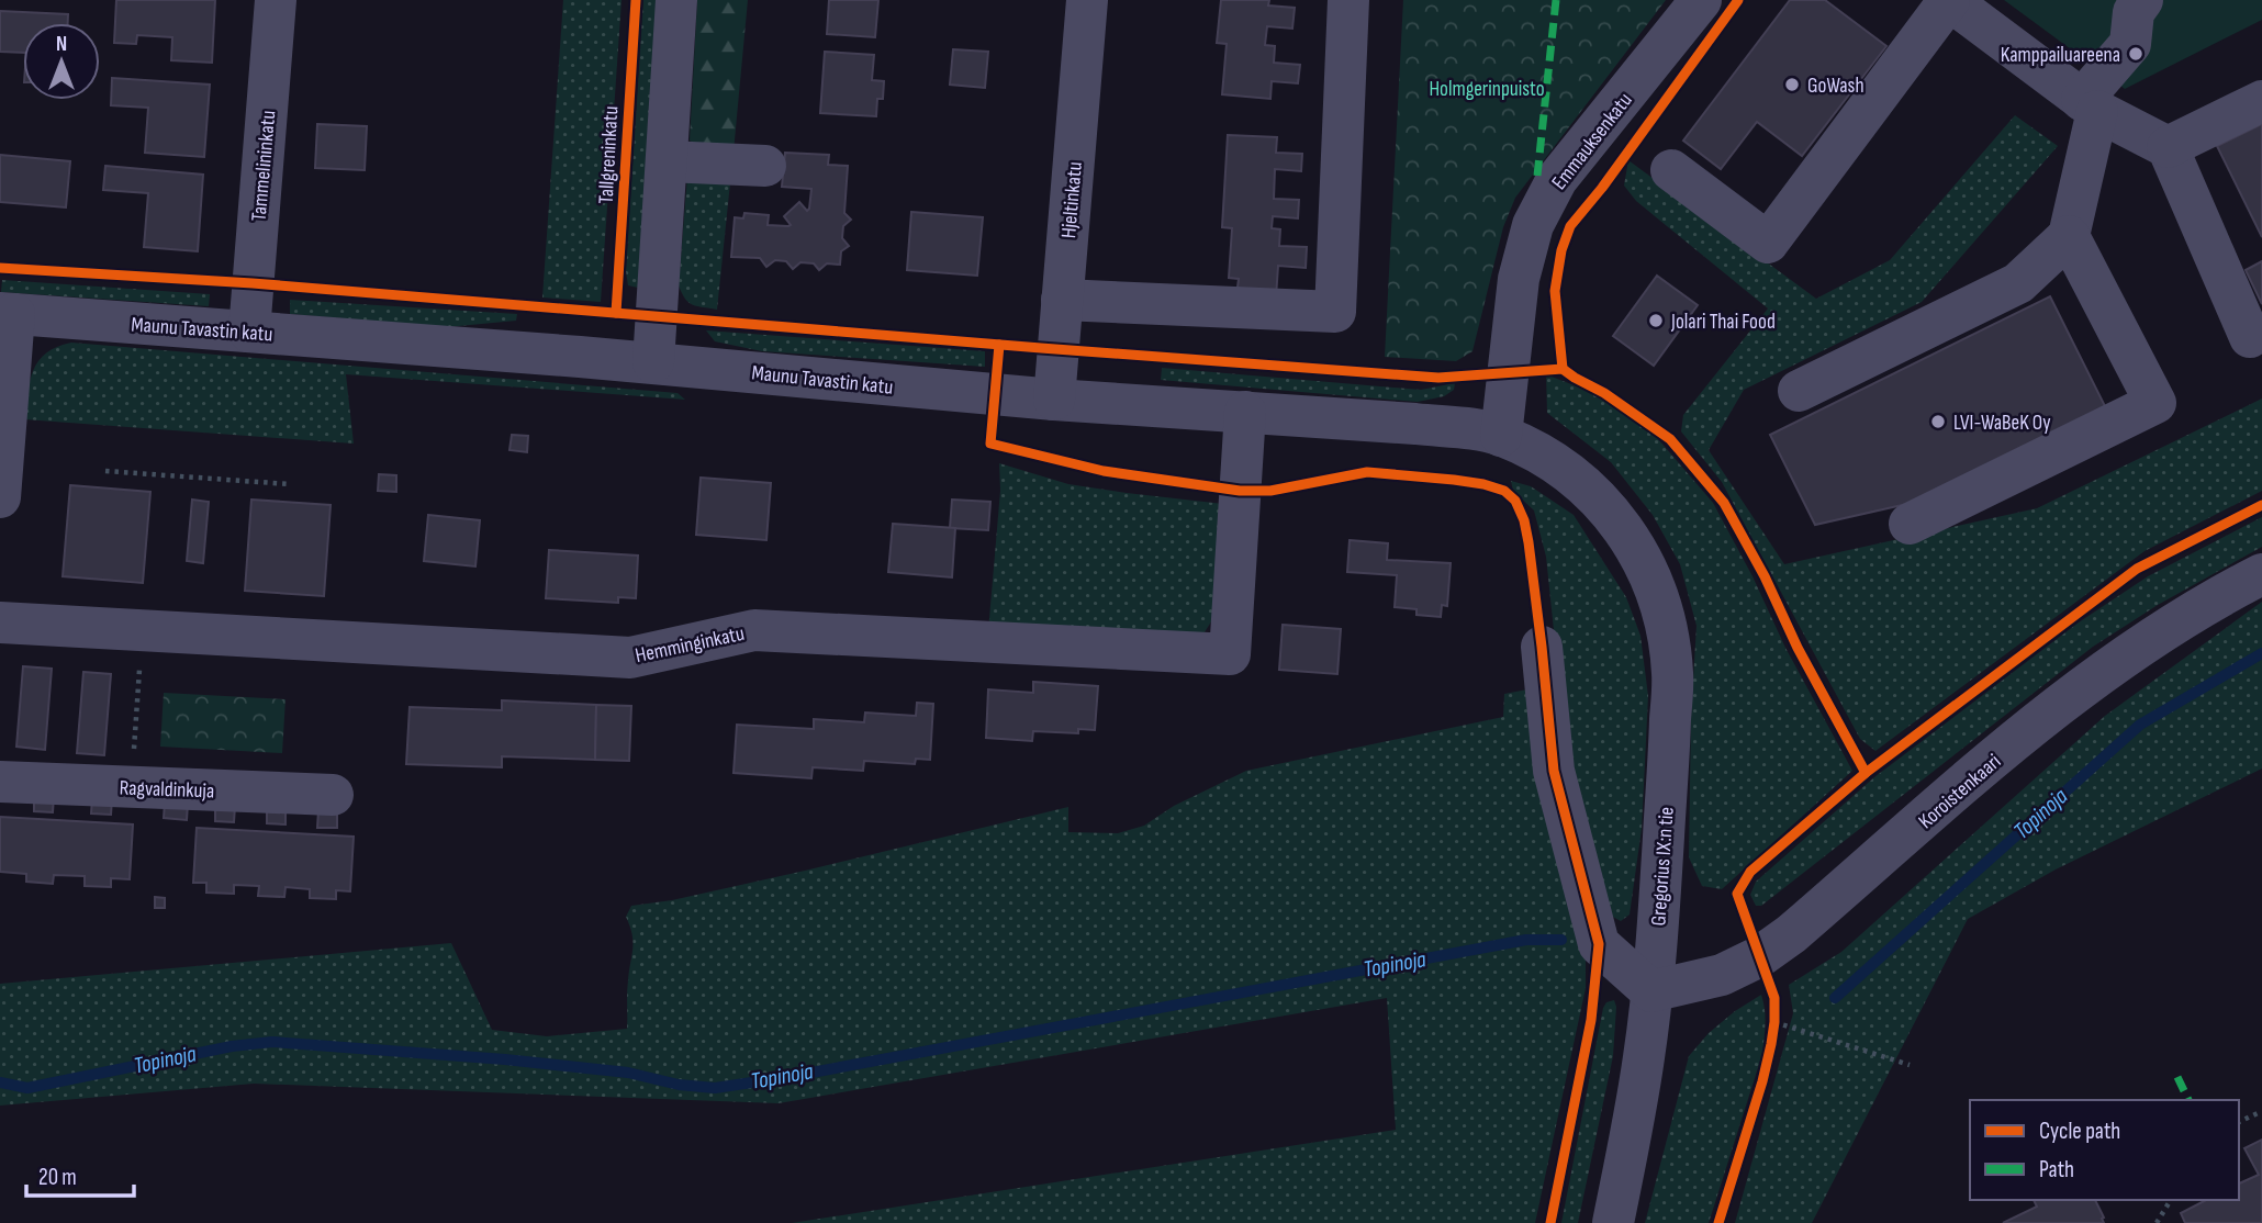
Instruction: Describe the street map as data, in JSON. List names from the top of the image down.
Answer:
{
  "streets": {
    "street": [
      "Emmauksenkatu",
      "Tammelininkatu",
      "Hjeltinkatu",
      "Maunu Tavastin katu",
      "Hemminginkatu",
      "Ragvaldinkuja",
      "Koroistenkaari",
      "Gregorius IX:n tie"
    ],
    "cycle path": ["Tallgreninkatu"]
  },
  "crossings": [
    ["Emmauksenkatu", "Maunu Tavastin katu"],
    ["Tammelininkatu", "Maunu Tavastin katu"],
    ["Hjeltinkatu", "Maunu Tavastin katu"],
    ["Maunu Tavastin katu", "Hemminginkatu"],
    ["Maunu Tavastin katu", "Gregorius IX:n tie"],
    ["Koroistenkaari", "Gregorius IX:n tie"]
  ],
  "water": ["Topinoja"],
  "parks": ["Holmgerinpuisto"],
  "places": [
    "Kamppailuareena",
    "GoWash",
    "Jolari Thai Food",
    "LVI-WaBeK Oy"
  ],
  "legend": ["Cycle path", "Path"],
  "scale_bar": "20 m",
  "north": "top"
}
